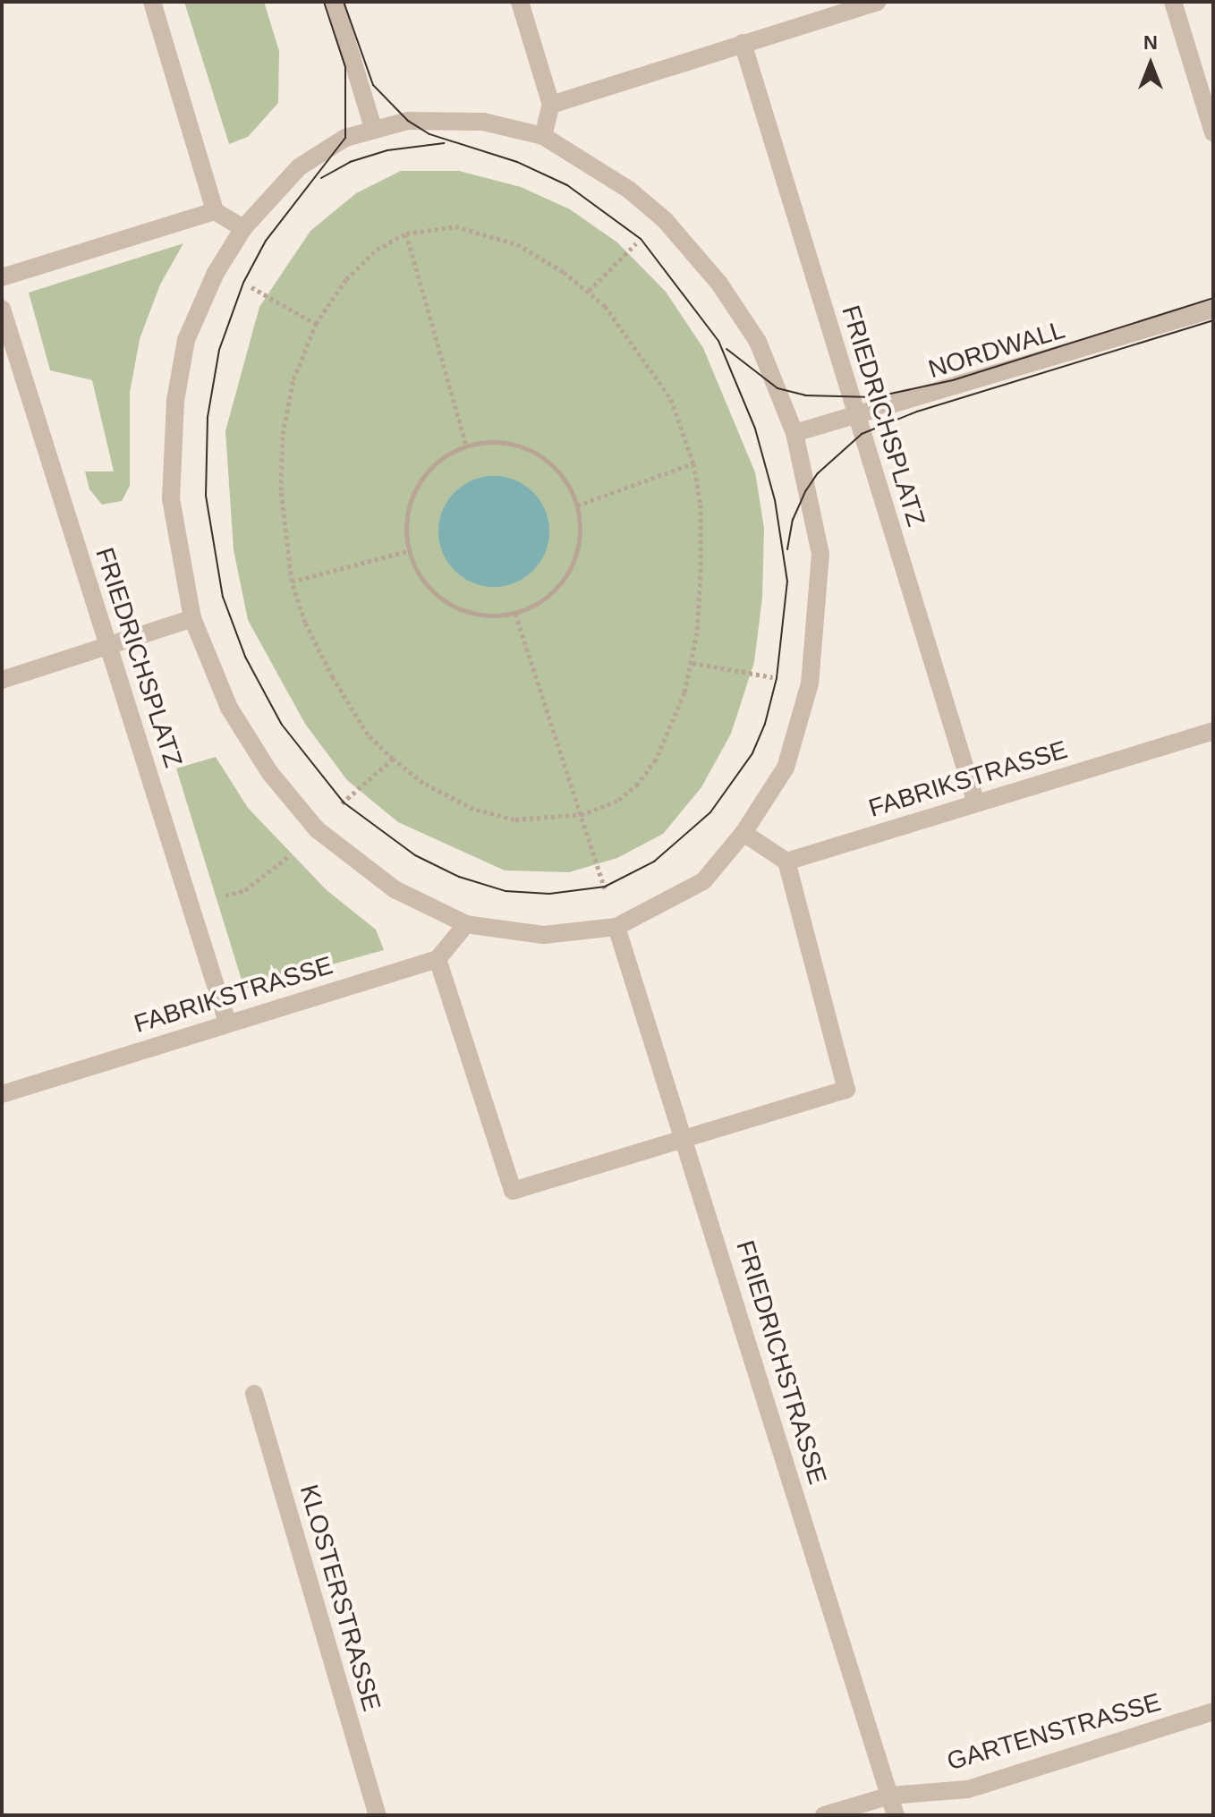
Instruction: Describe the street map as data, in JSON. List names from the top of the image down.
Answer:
{
  "streets": {
    "street": [
      "NORDWALL",
      "FRIEDRICHSPLATZ",
      "FABRIKSTRASSE",
      "FRIEDRICHSTRASSE",
      "KLOSTERSTRASSE",
      "GARTENSTRASSE"
    ]
  },
  "crossings": [
    ["NORDWALL", "FRIEDRICHSPLATZ"],
    ["FRIEDRICHSPLATZ", "FABRIKSTRASSE"],
    ["FRIEDRICHSTRASSE", "GARTENSTRASSE"]
  ],
  "north": "top"
}
